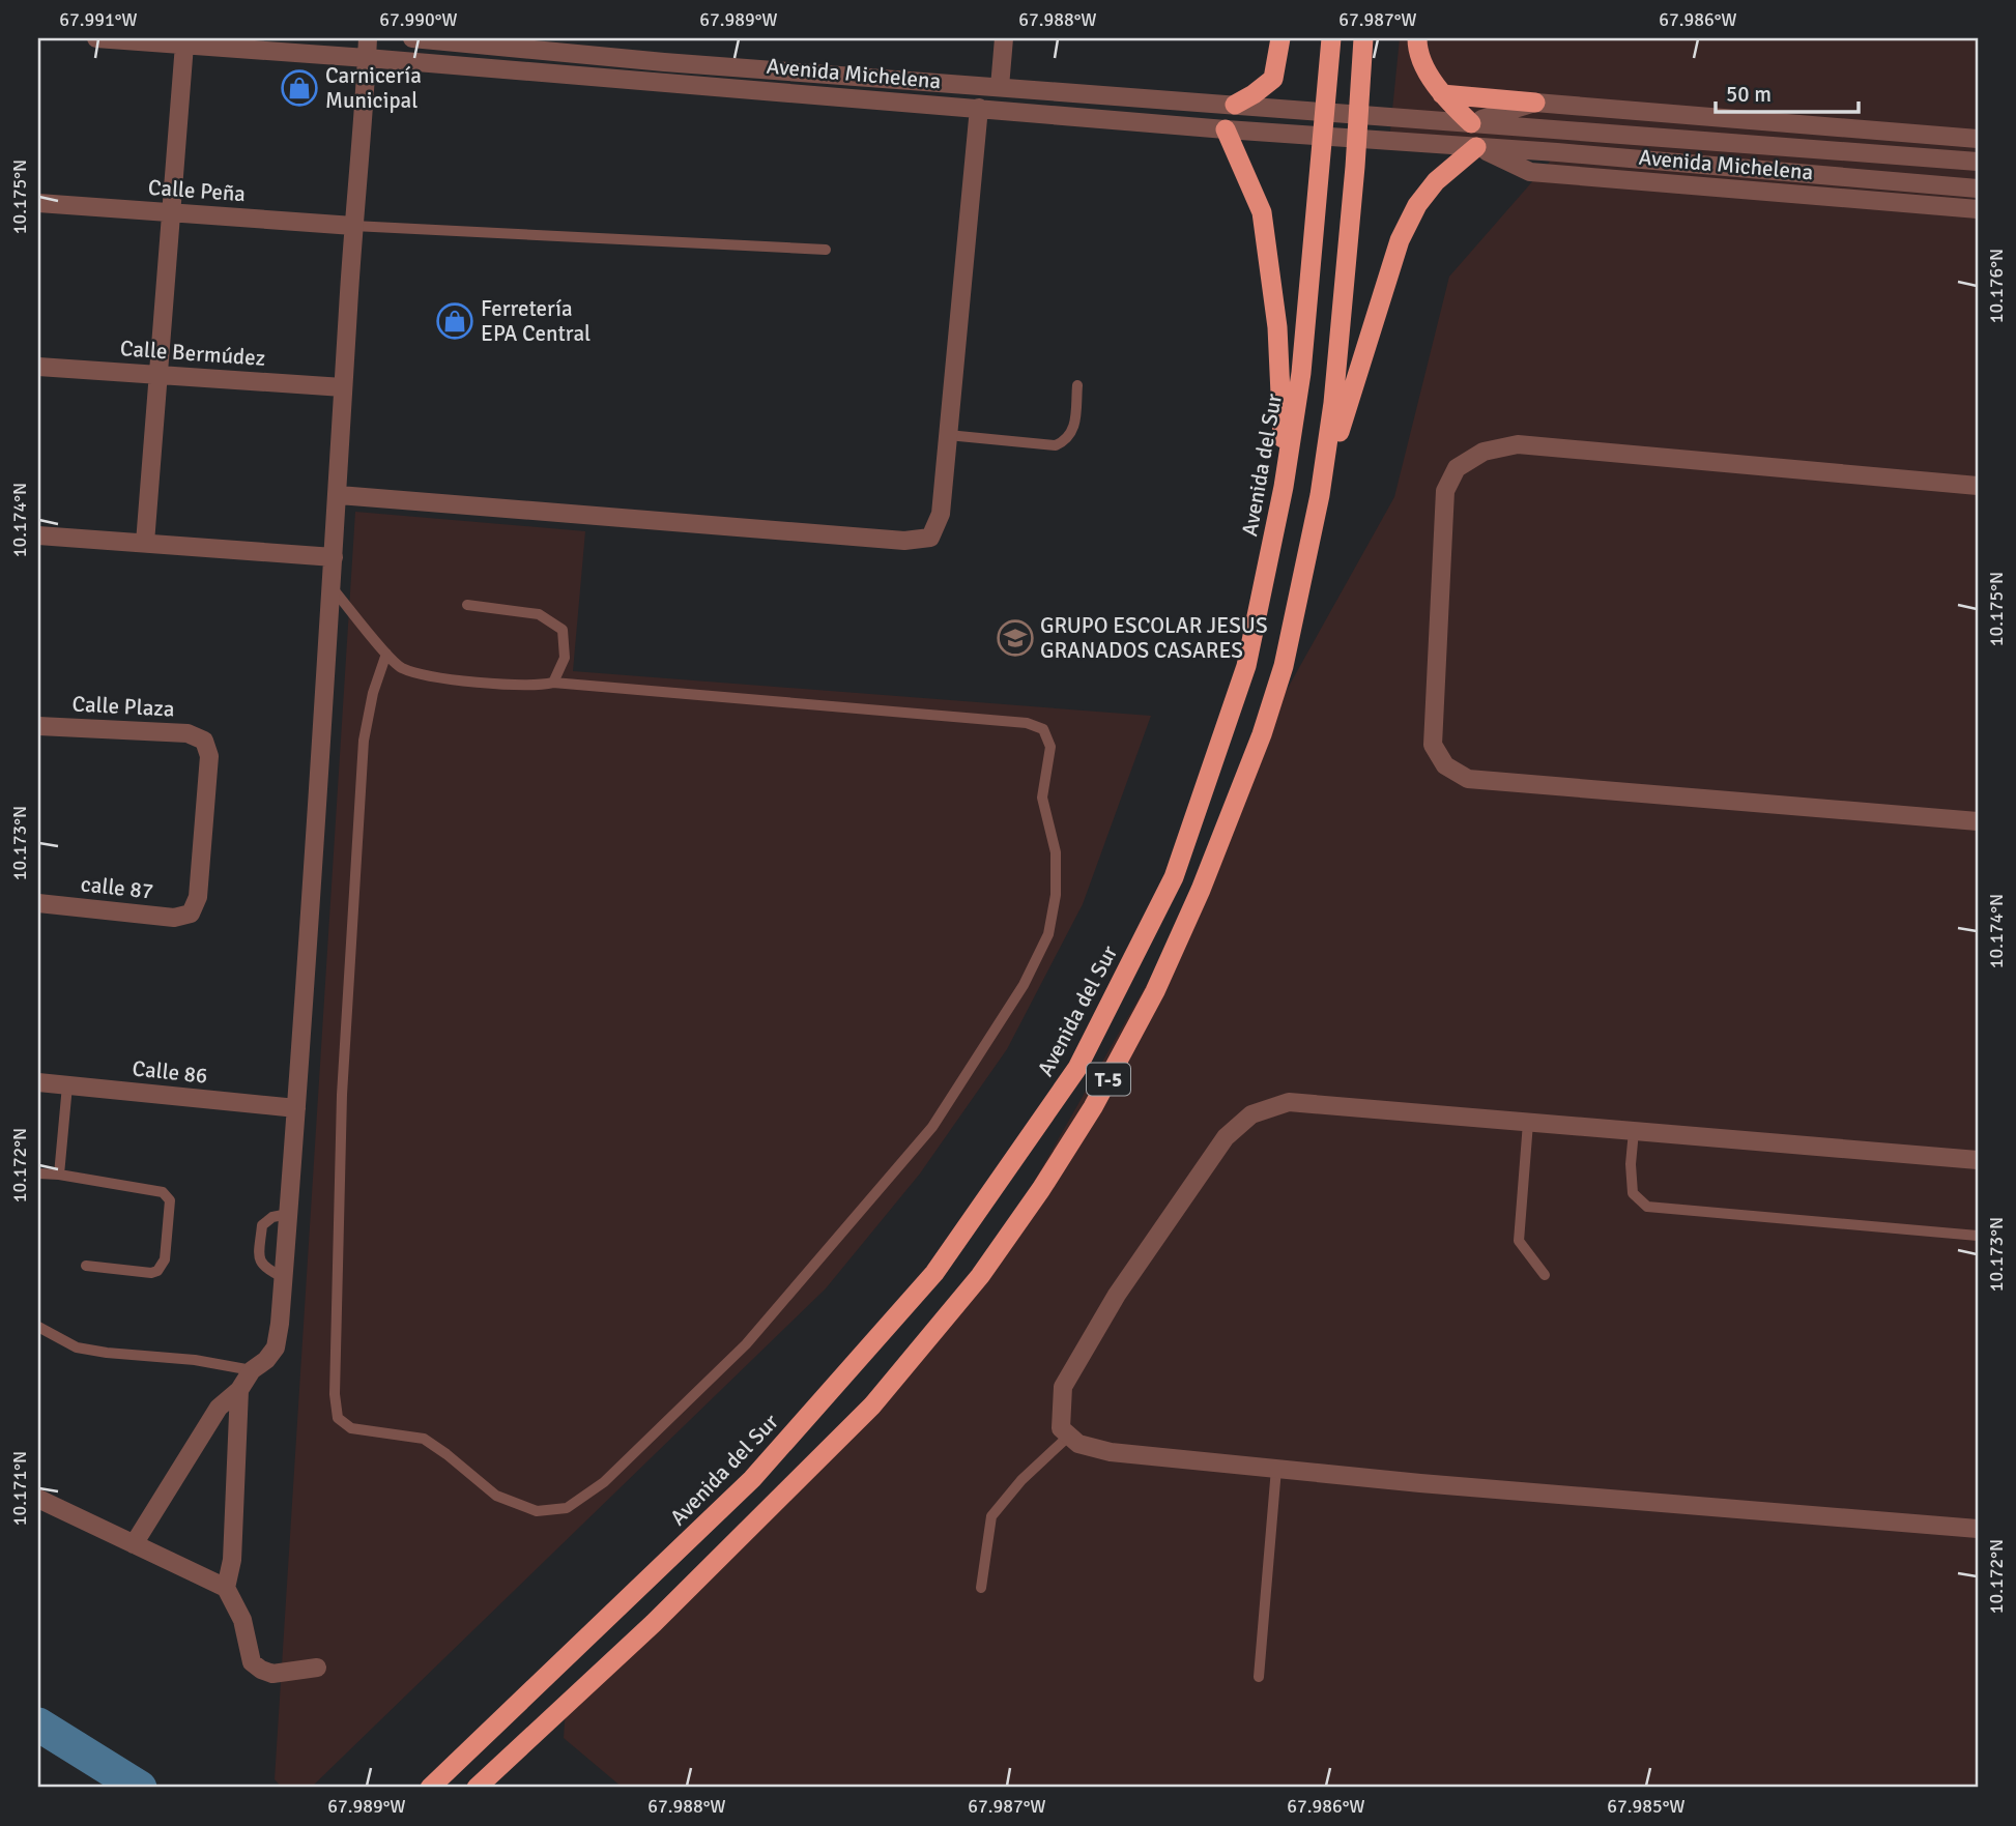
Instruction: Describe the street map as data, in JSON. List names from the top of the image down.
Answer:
{
  "streets": {
    "highway": ["Avenida del Sur", "T-5"],
    "street": [
      "Avenida Michelena",
      "Calle Peña",
      "Calle Bermúdez",
      "Calle Plaza",
      "calle 87",
      "Calle 86"
    ]
  },
  "crossings": [
    ["Calle Plaza", "calle 87"]
  ],
  "places": {
    "shop": ["Carnicería Municipal", "Ferretería EPA Central"],
    "school or university": ["GRUPO ESCOLAR JESUS GRANADOS CASARES"]
  },
  "scale_bar": "50 m",
  "coordinates": [
    "67.991°W",
    "67.990°W",
    "67.989°W",
    "67.988°W",
    "67.987°W",
    "67.986°W",
    "10.175°N",
    "10.176°N",
    "10.174°N",
    "10.173°N",
    "10.172°N",
    "10.171°N",
    "67.985°W"
  ]
}
